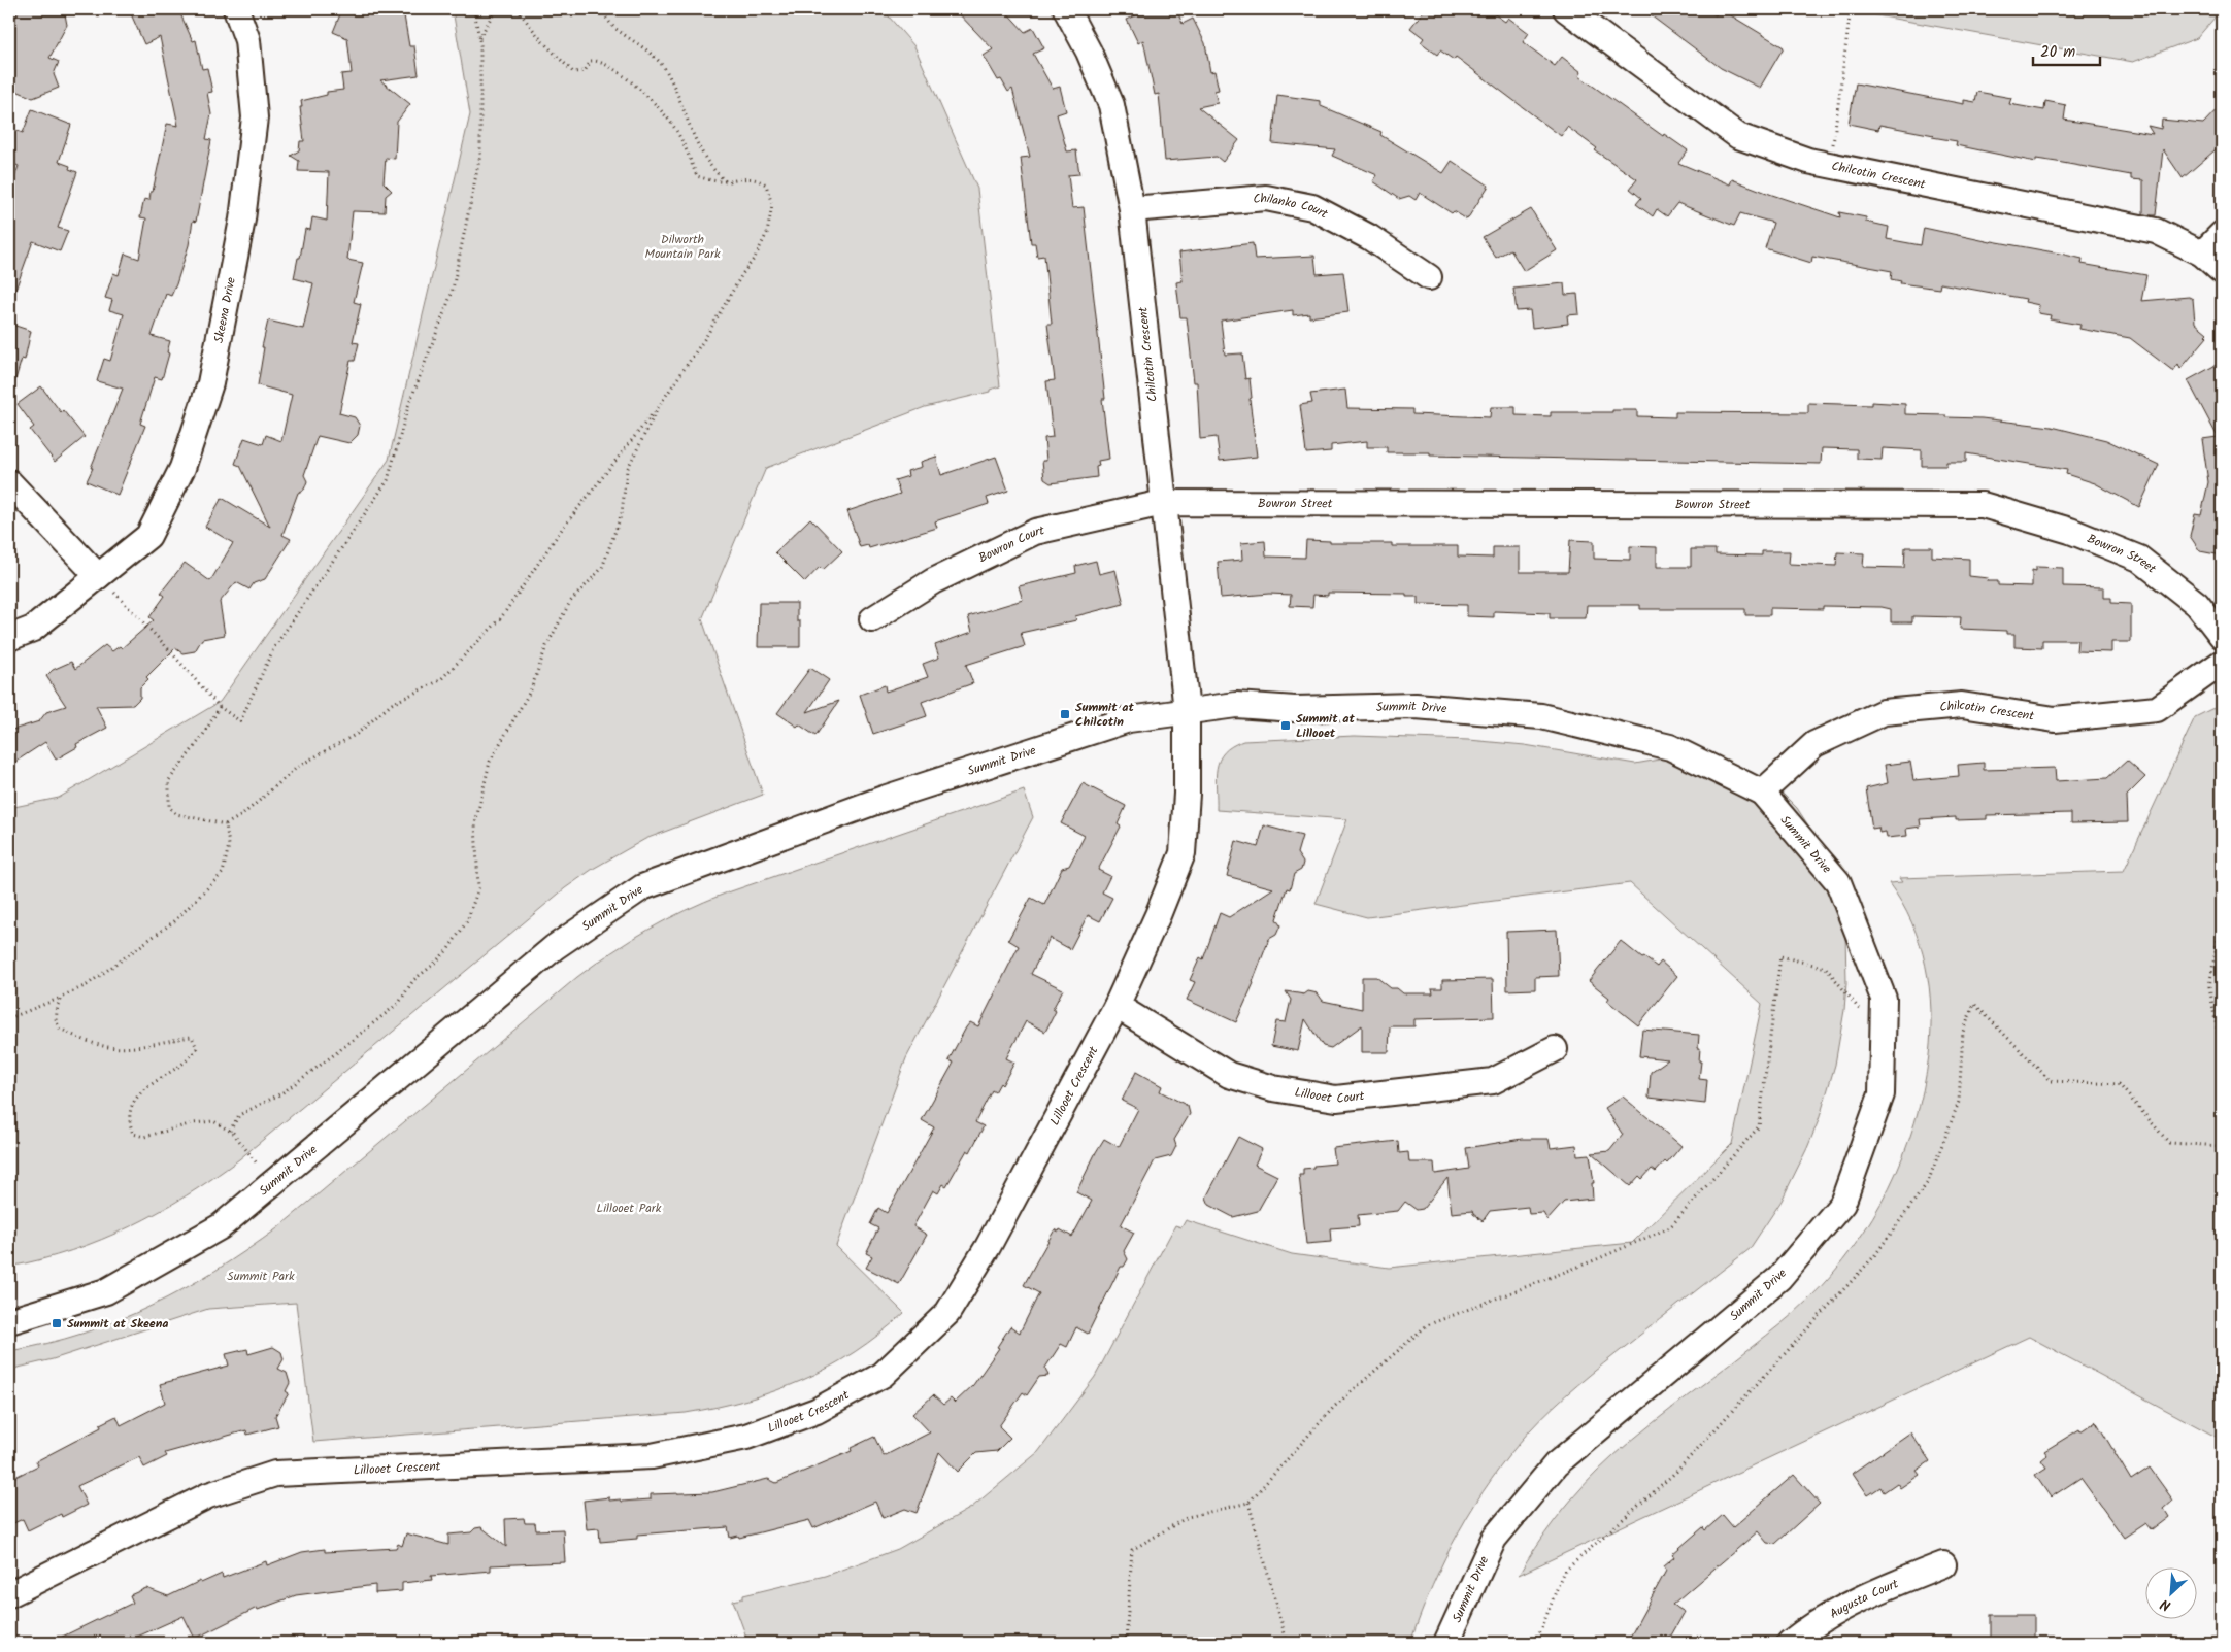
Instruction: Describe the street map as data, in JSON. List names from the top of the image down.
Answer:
{
  "streets": {
    "street": [
      "Chilcotin Crescent",
      "Chilanko Court",
      "Skeena Drive",
      "Bowron Street",
      "Bowron Court",
      "Summit Drive",
      "Lillooet Crescent",
      "Lillooet Court",
      "Augusta Court"
    ]
  },
  "crossings": [
    ["Chilcotin Crescent", "Chilanko Court"],
    ["Chilcotin Crescent", "Bowron Street"],
    ["Chilcotin Crescent", "Bowron Court"],
    ["Chilcotin Crescent", "Summit Drive"],
    ["Chilcotin Crescent", "Lillooet Crescent"],
    ["Bowron Street", "Bowron Court"],
    ["Summit Drive", "Lillooet Crescent"],
    ["Lillooet Crescent", "Lillooet Court"]
  ],
  "parks": ["Dilworth Mountain Park", "Lillooet Park", "Summit Park"],
  "places": {
    "transit": ["Summit at Chilcotin", "Summit at Lillooet", "Summit at Skeena"]
  },
  "scale_bar": "20 m",
  "north": "bottom left"
}
